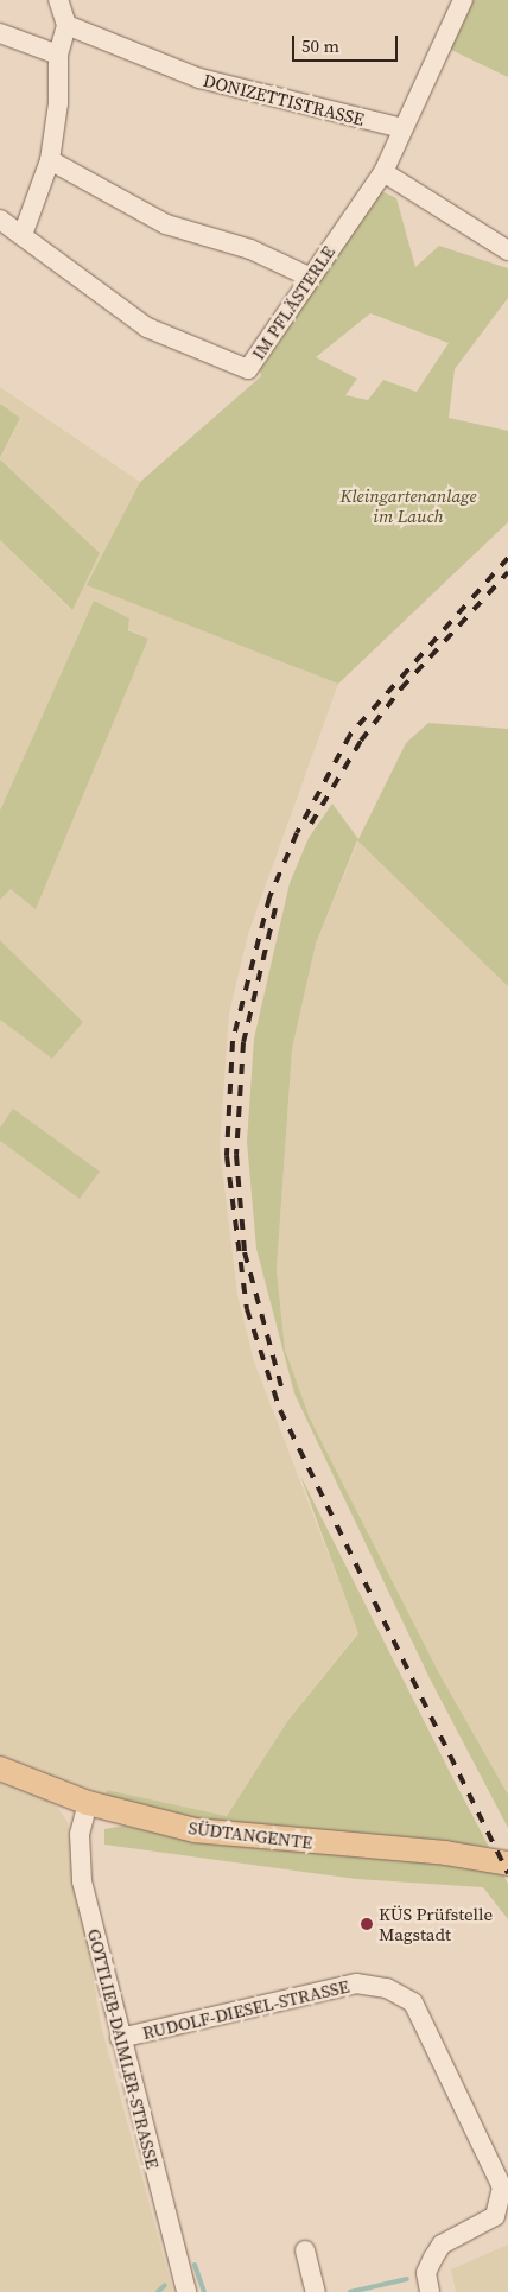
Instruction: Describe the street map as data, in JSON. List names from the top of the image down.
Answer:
{
  "streets": {
    "main road": ["SÜDTANGENTE"],
    "street": [
      "DONIZETTISTRASSE",
      "IM PFLÄSTERLE",
      "RUDOLF-DIESEL-STRASSE",
      "GOTTLIEB-DAIMLER-STRASSE"
    ]
  },
  "crossings": [
    ["DONIZETTISTRASSE", "IM PFLÄSTERLE"],
    ["SÜDTANGENTE", "GOTTLIEB-DAIMLER-STRASSE"],
    ["RUDOLF-DIESEL-STRASSE", "GOTTLIEB-DAIMLER-STRASSE"]
  ],
  "parks": ["Kleingartenanlage im Lauch"],
  "places": ["KÜS Prüfstelle Magstadt"],
  "scale_bar": "50 m"
}
